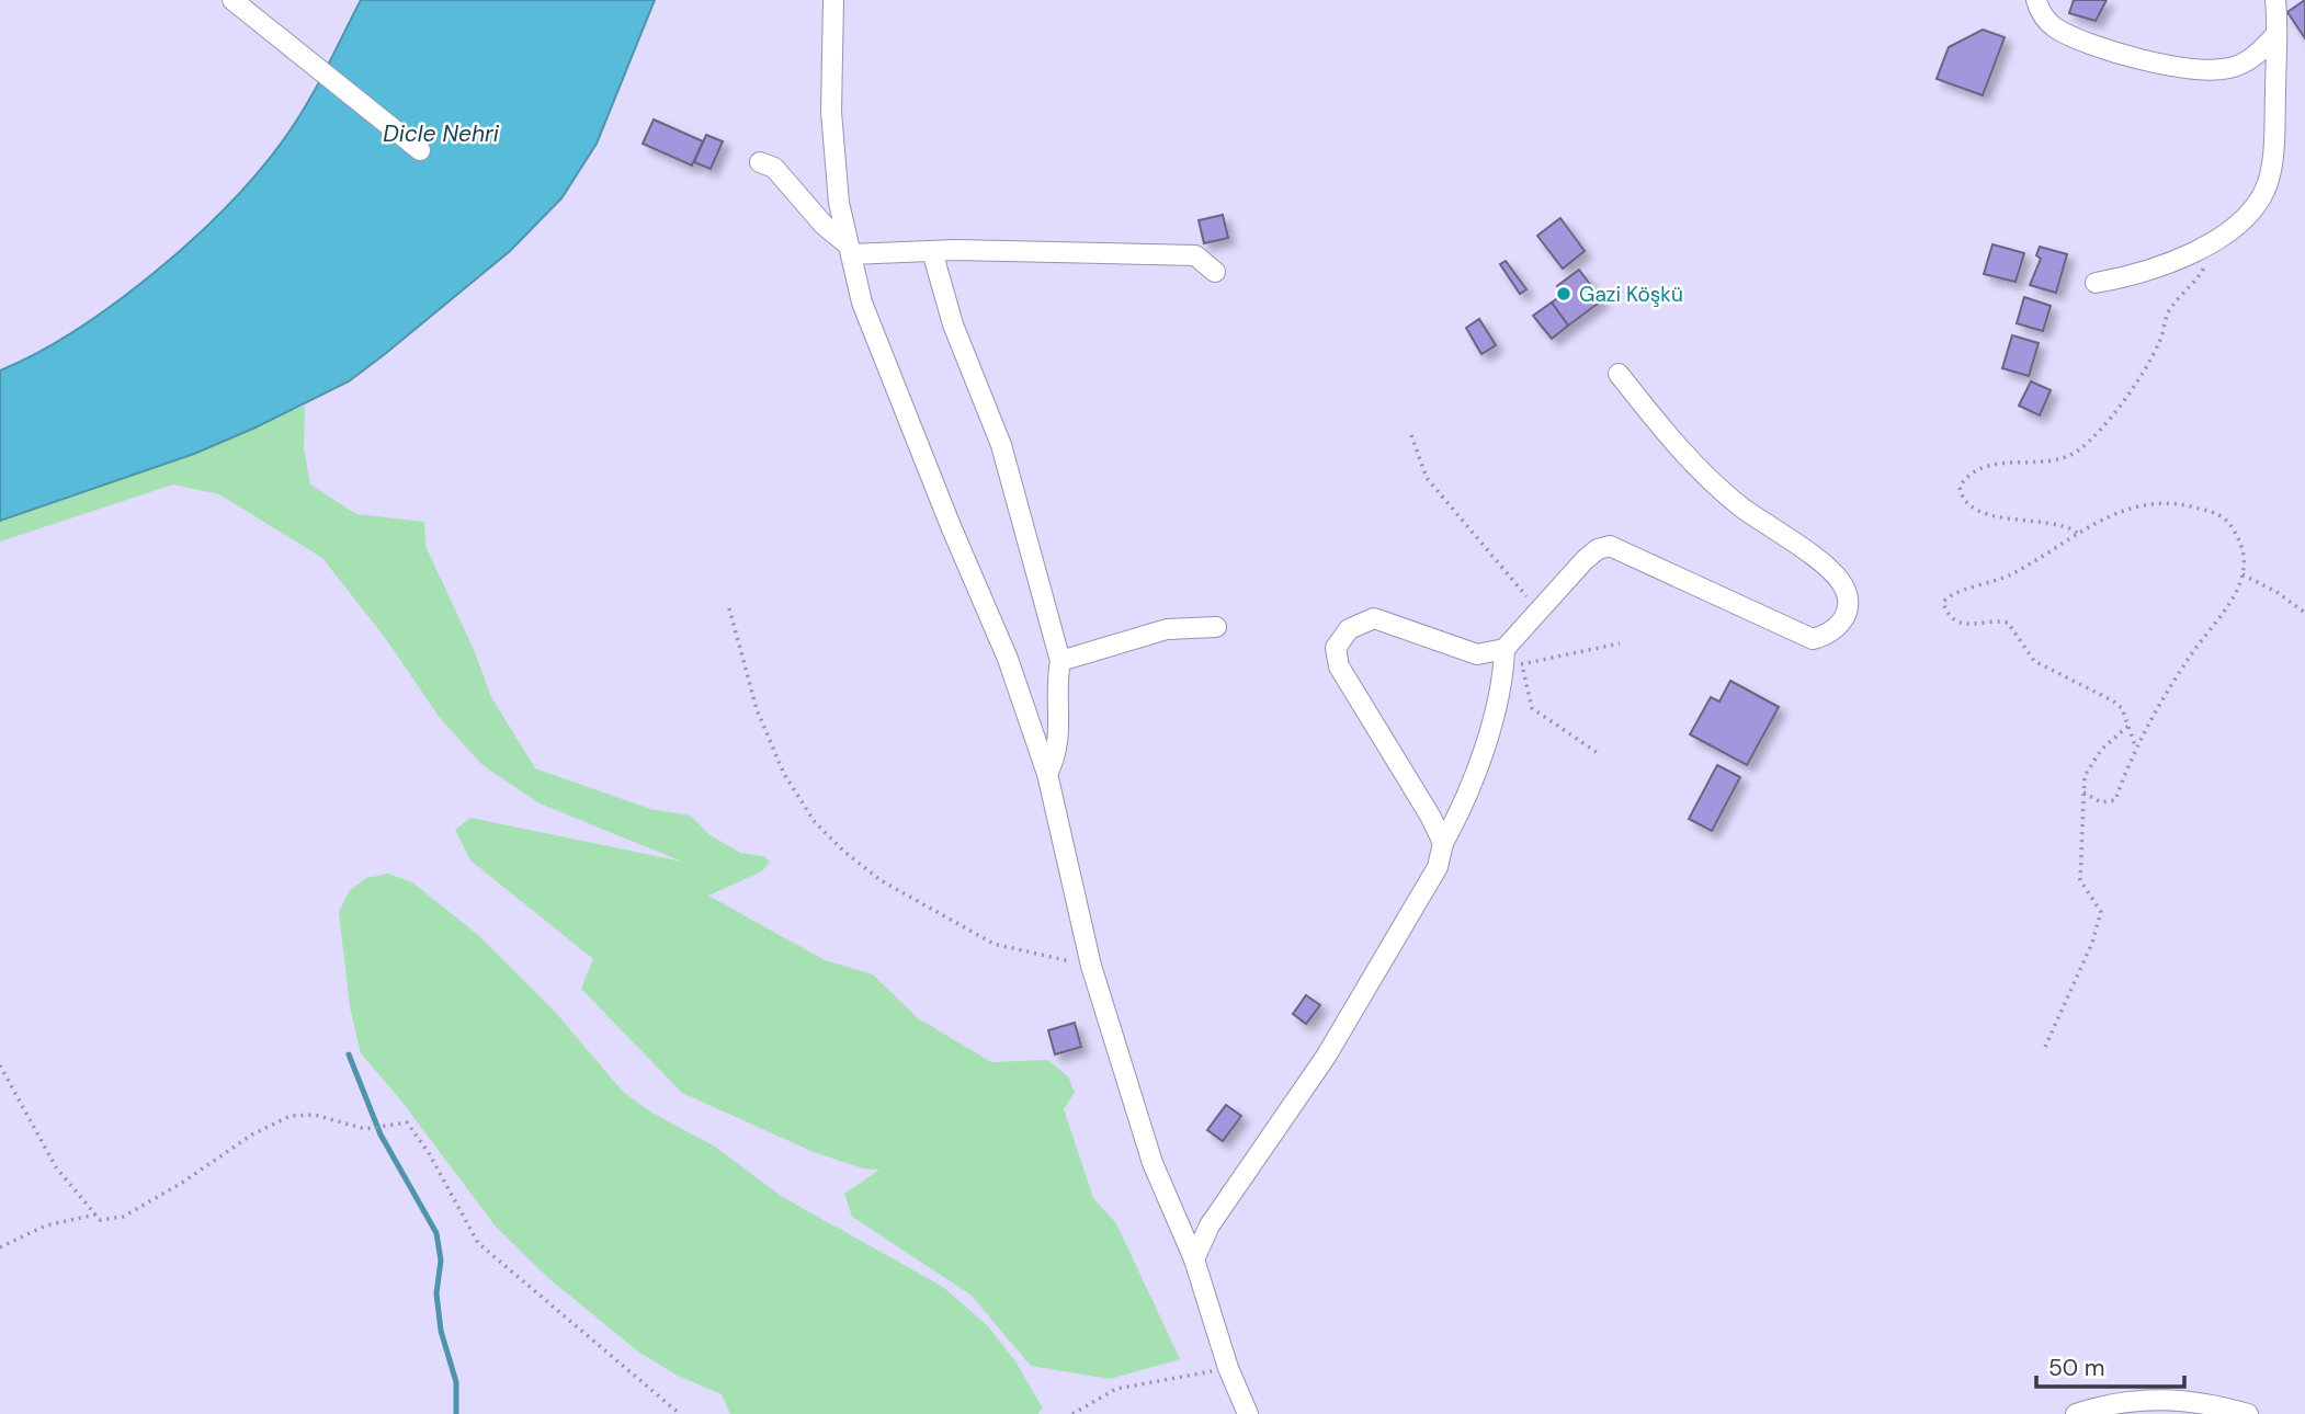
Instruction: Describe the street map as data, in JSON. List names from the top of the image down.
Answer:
{
  "water": ["Dicle Nehri"],
  "places": ["Gazi Köşkü"],
  "scale_bar": "50 m"
}
